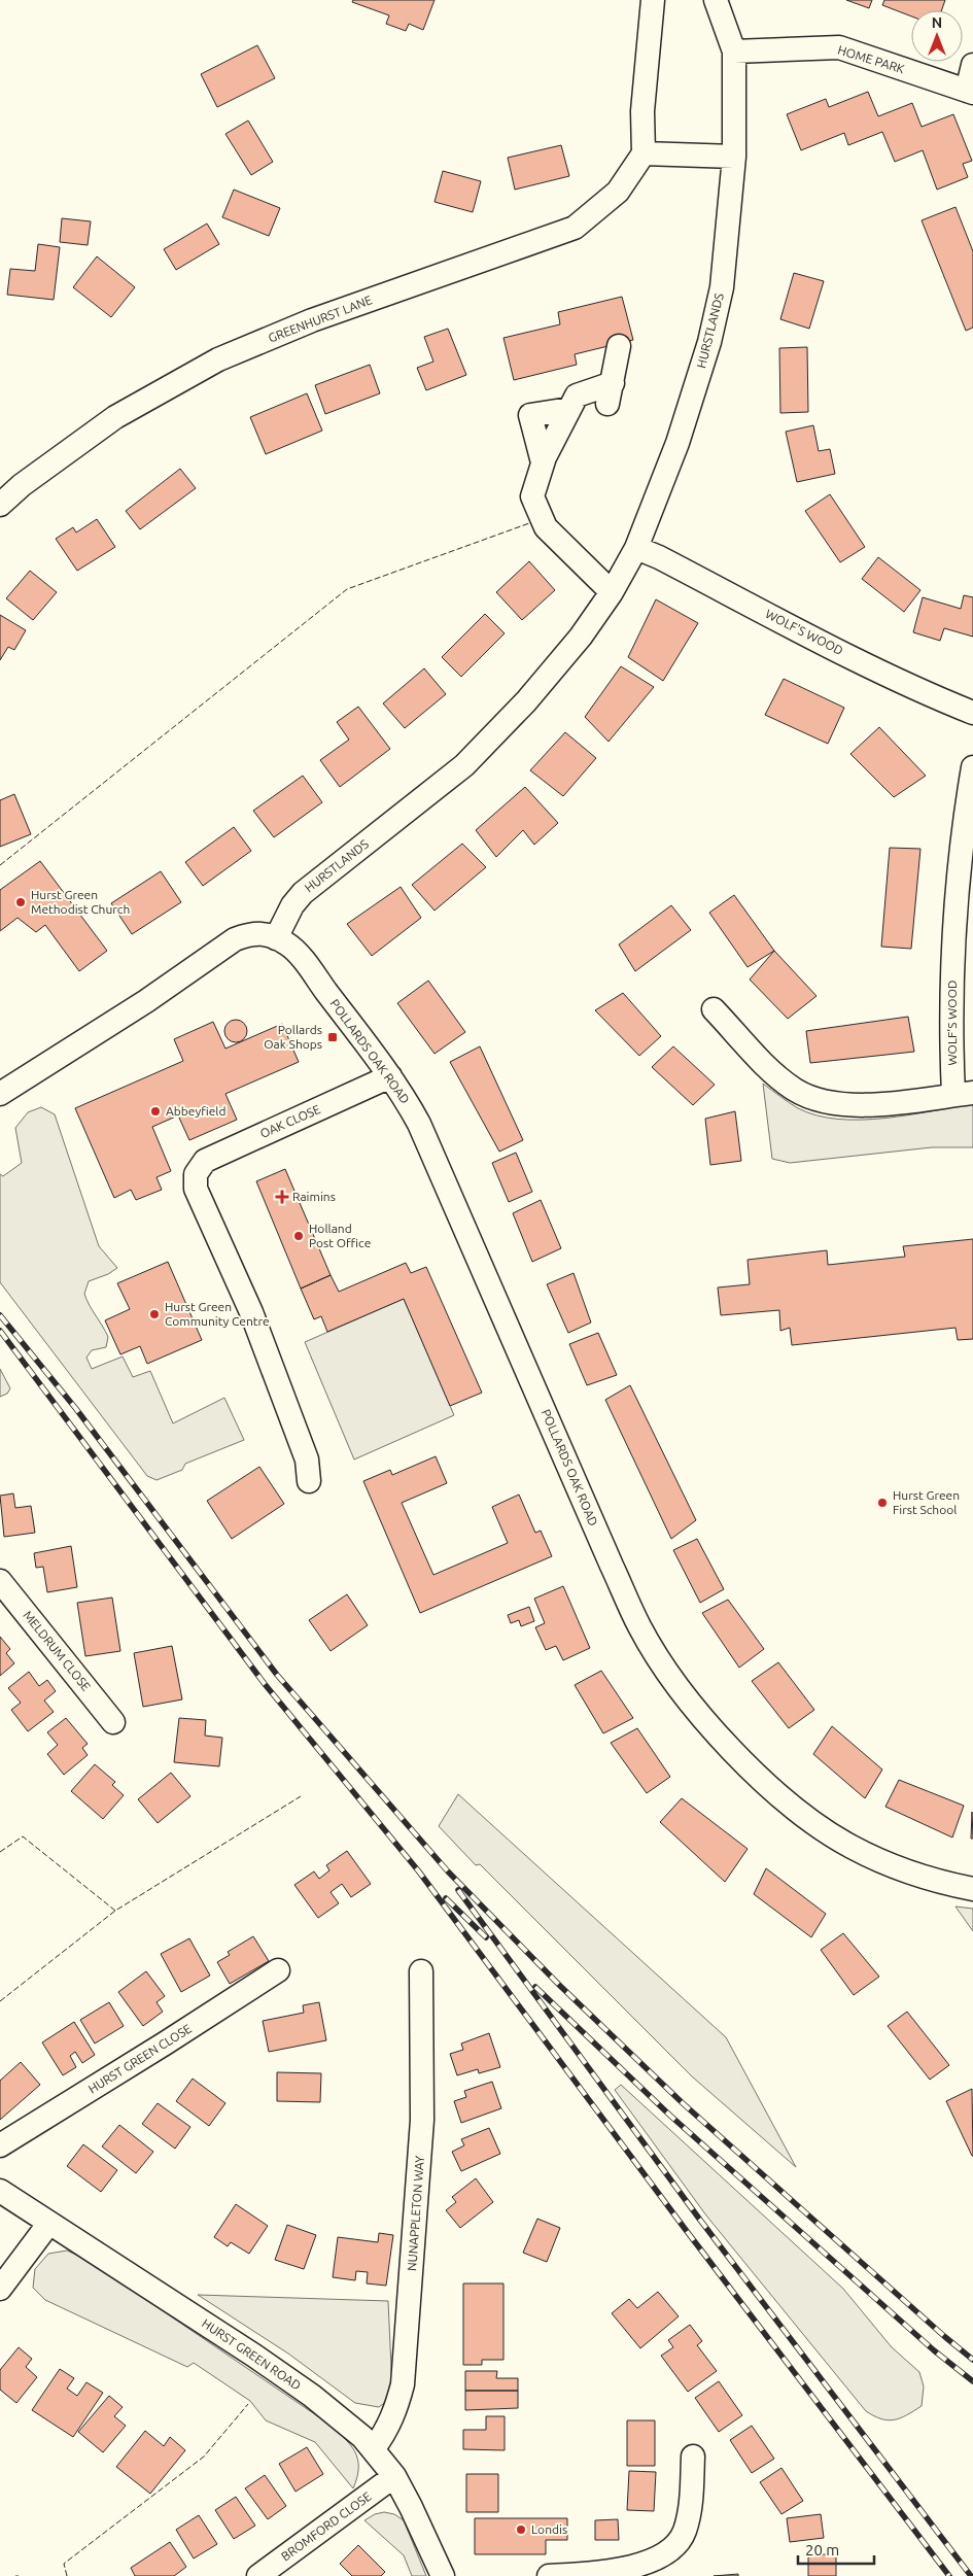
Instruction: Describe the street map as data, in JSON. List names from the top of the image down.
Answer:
{
  "streets": {
    "street": [
      "HOME PARK",
      "GREENHURST LANE",
      "HURSTLANDS",
      "WOLF'S WOOD",
      "POLLARDS OAK ROAD",
      "OAK CLOSE",
      "MELDRUM CLOSE",
      "HURST GREEN CLOSE",
      "NUNAPPLETON WAY",
      "HURST GREEN ROAD",
      "BROMFORD CLOSE"
    ]
  },
  "crossings": [
    ["HOME PARK", "HURSTLANDS"],
    ["HURSTLANDS", "WOLF'S WOOD"],
    ["HURSTLANDS", "POLLARDS OAK ROAD"],
    ["POLLARDS OAK ROAD", "OAK CLOSE"],
    ["NUNAPPLETON WAY", "HURST GREEN ROAD"],
    ["HURST GREEN ROAD", "BROMFORD CLOSE"]
  ],
  "places": {
    "other": [
      "Hurst Green Methodist Church",
      "Abbeyfield",
      "Holland Post Office",
      "Hurst Green Community Centre",
      "Hurst Green First School",
      "Londis"
    ],
    "transit": ["Pollards Oak Shops"],
    "health": ["Raimins"]
  },
  "scale_bar": "20 m",
  "north": "top"
}
